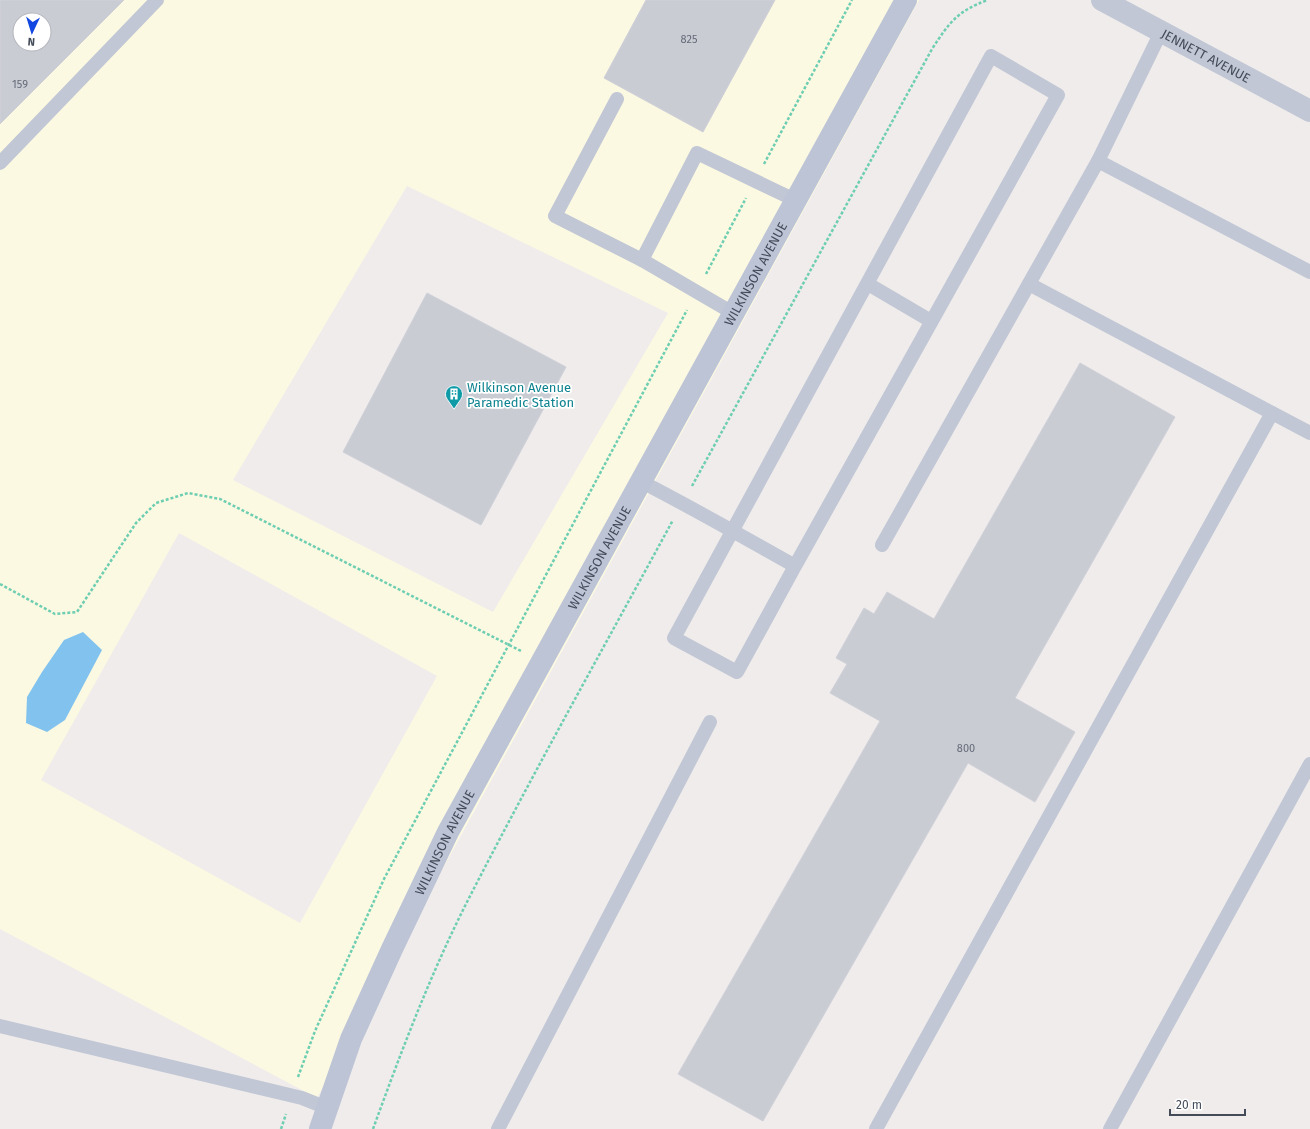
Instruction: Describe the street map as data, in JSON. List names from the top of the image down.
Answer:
{
  "streets": {
    "street": ["JENNETT AVENUE", "WILKINSON AVENUE"]
  },
  "places": {
    "building": ["Wilkinson Avenue Paramedic Station"]
  },
  "house_numbers": ["825", "159", "800"],
  "scale_bar": "20 m",
  "north": "bottom"
}
